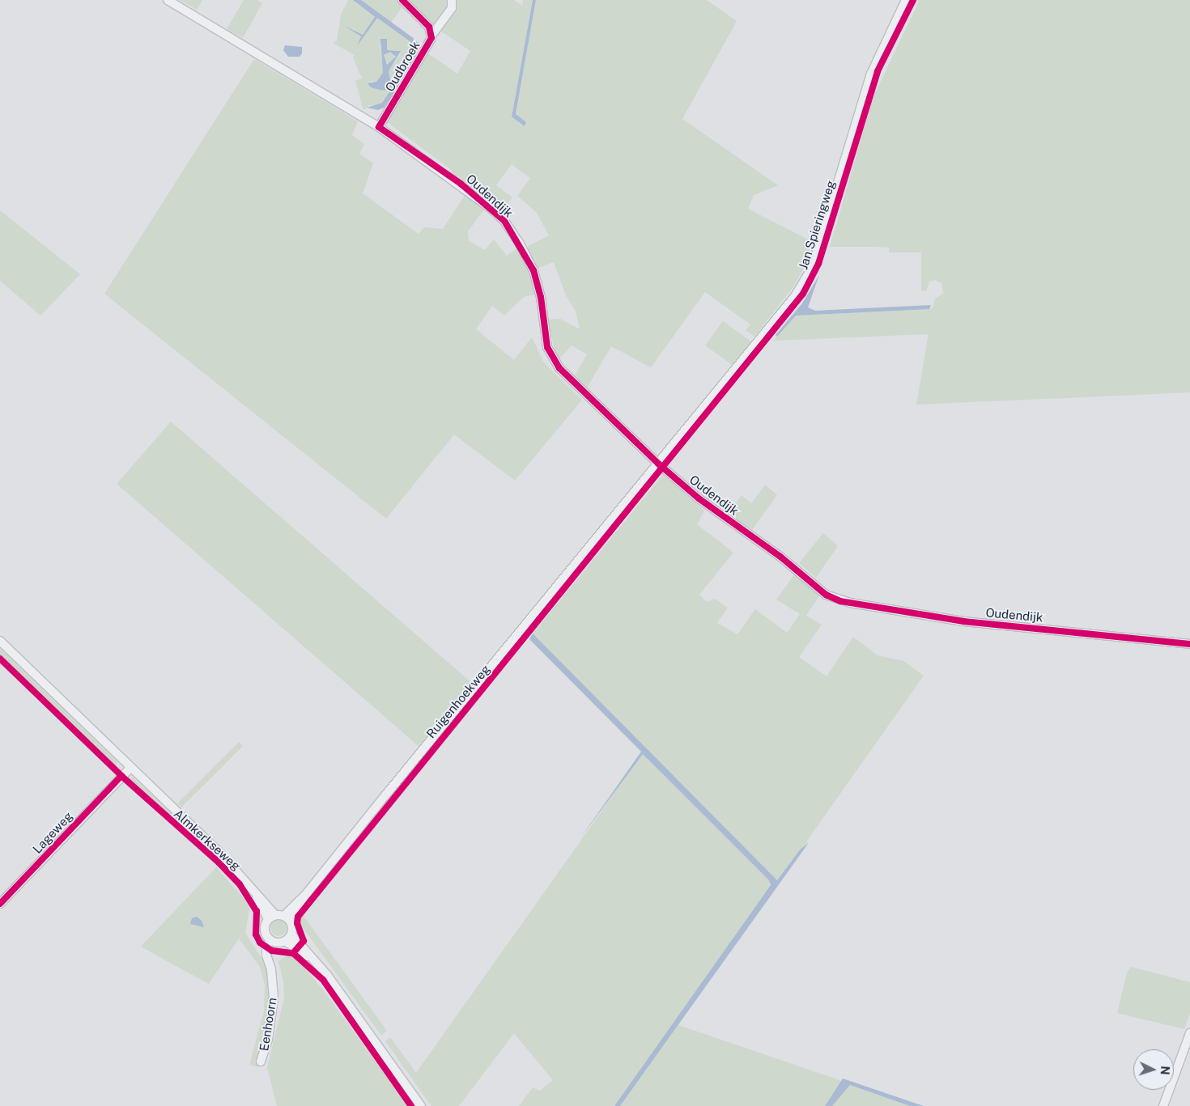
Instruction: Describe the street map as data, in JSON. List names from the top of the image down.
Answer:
{
  "streets": {
    "street": [
      "Oudbroek",
      "Oudendijk",
      "Jan Spieringweg",
      "Ruigenhoekweg",
      "Lageweg",
      "Almkerkseweg",
      "Eenhoorn"
    ]
  },
  "crossings": [
    ["Oudbroek", "Oudendijk"],
    ["Oudendijk", "Jan Spieringweg"],
    ["Oudendijk", "Ruigenhoekweg"],
    ["Jan Spieringweg", "Ruigenhoekweg"],
    ["Ruigenhoekweg", "Almkerkseweg"],
    ["Ruigenhoekweg", "Eenhoorn"],
    ["Lageweg", "Almkerkseweg"],
    ["Almkerkseweg", "Eenhoorn"]
  ],
  "north": "right"
}
